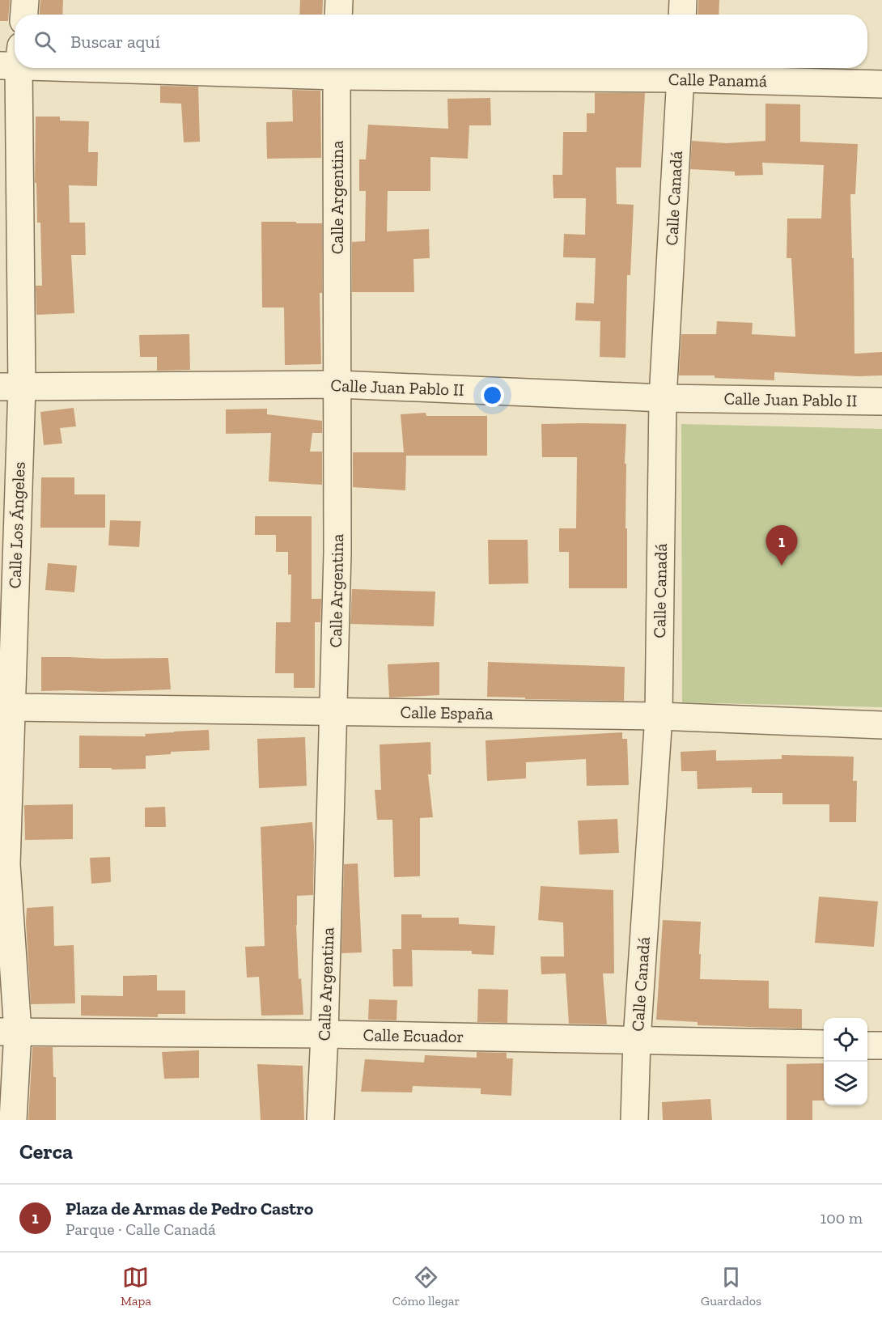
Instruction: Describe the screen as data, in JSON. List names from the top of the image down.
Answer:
{
  "streets": {
    "street": [
      "Calle Panamá",
      "Calle Argentina",
      "Calle Canadá",
      "Calle Juan Pablo II",
      "Calle Los Ángeles",
      "Calle España",
      "Calle Ecuador"
    ]
  },
  "crossings": [
    ["Calle Panamá", "Calle Argentina"],
    ["Calle Panamá", "Calle Canadá"],
    ["Calle Argentina", "Calle Juan Pablo II"],
    ["Calle Argentina", "Calle España"],
    ["Calle Argentina", "Calle Ecuador"],
    ["Calle Canadá", "Calle Juan Pablo II"],
    ["Calle Canadá", "Calle España"],
    ["Calle Canadá", "Calle Ecuador"],
    ["Calle Juan Pablo II", "Calle Los Ángeles"],
    ["Calle Los Ángeles", "Calle España"],
    ["Calle Los Ángeles", "Calle Ecuador"]
  ],
  "page": {
    "search": "Buscar aquí",
    "pins": "1",
    "heading": "Cerca",
    "list": [
      {
        "mark": "1",
        "name": "Plaza de Armas de Pedro Castro",
        "note": "Parque · Calle Canadá",
        "value": "100 m"
      }
    ],
    "nav": ["Mapa", "Cómo llegar", "Guardados"]
  }
}
